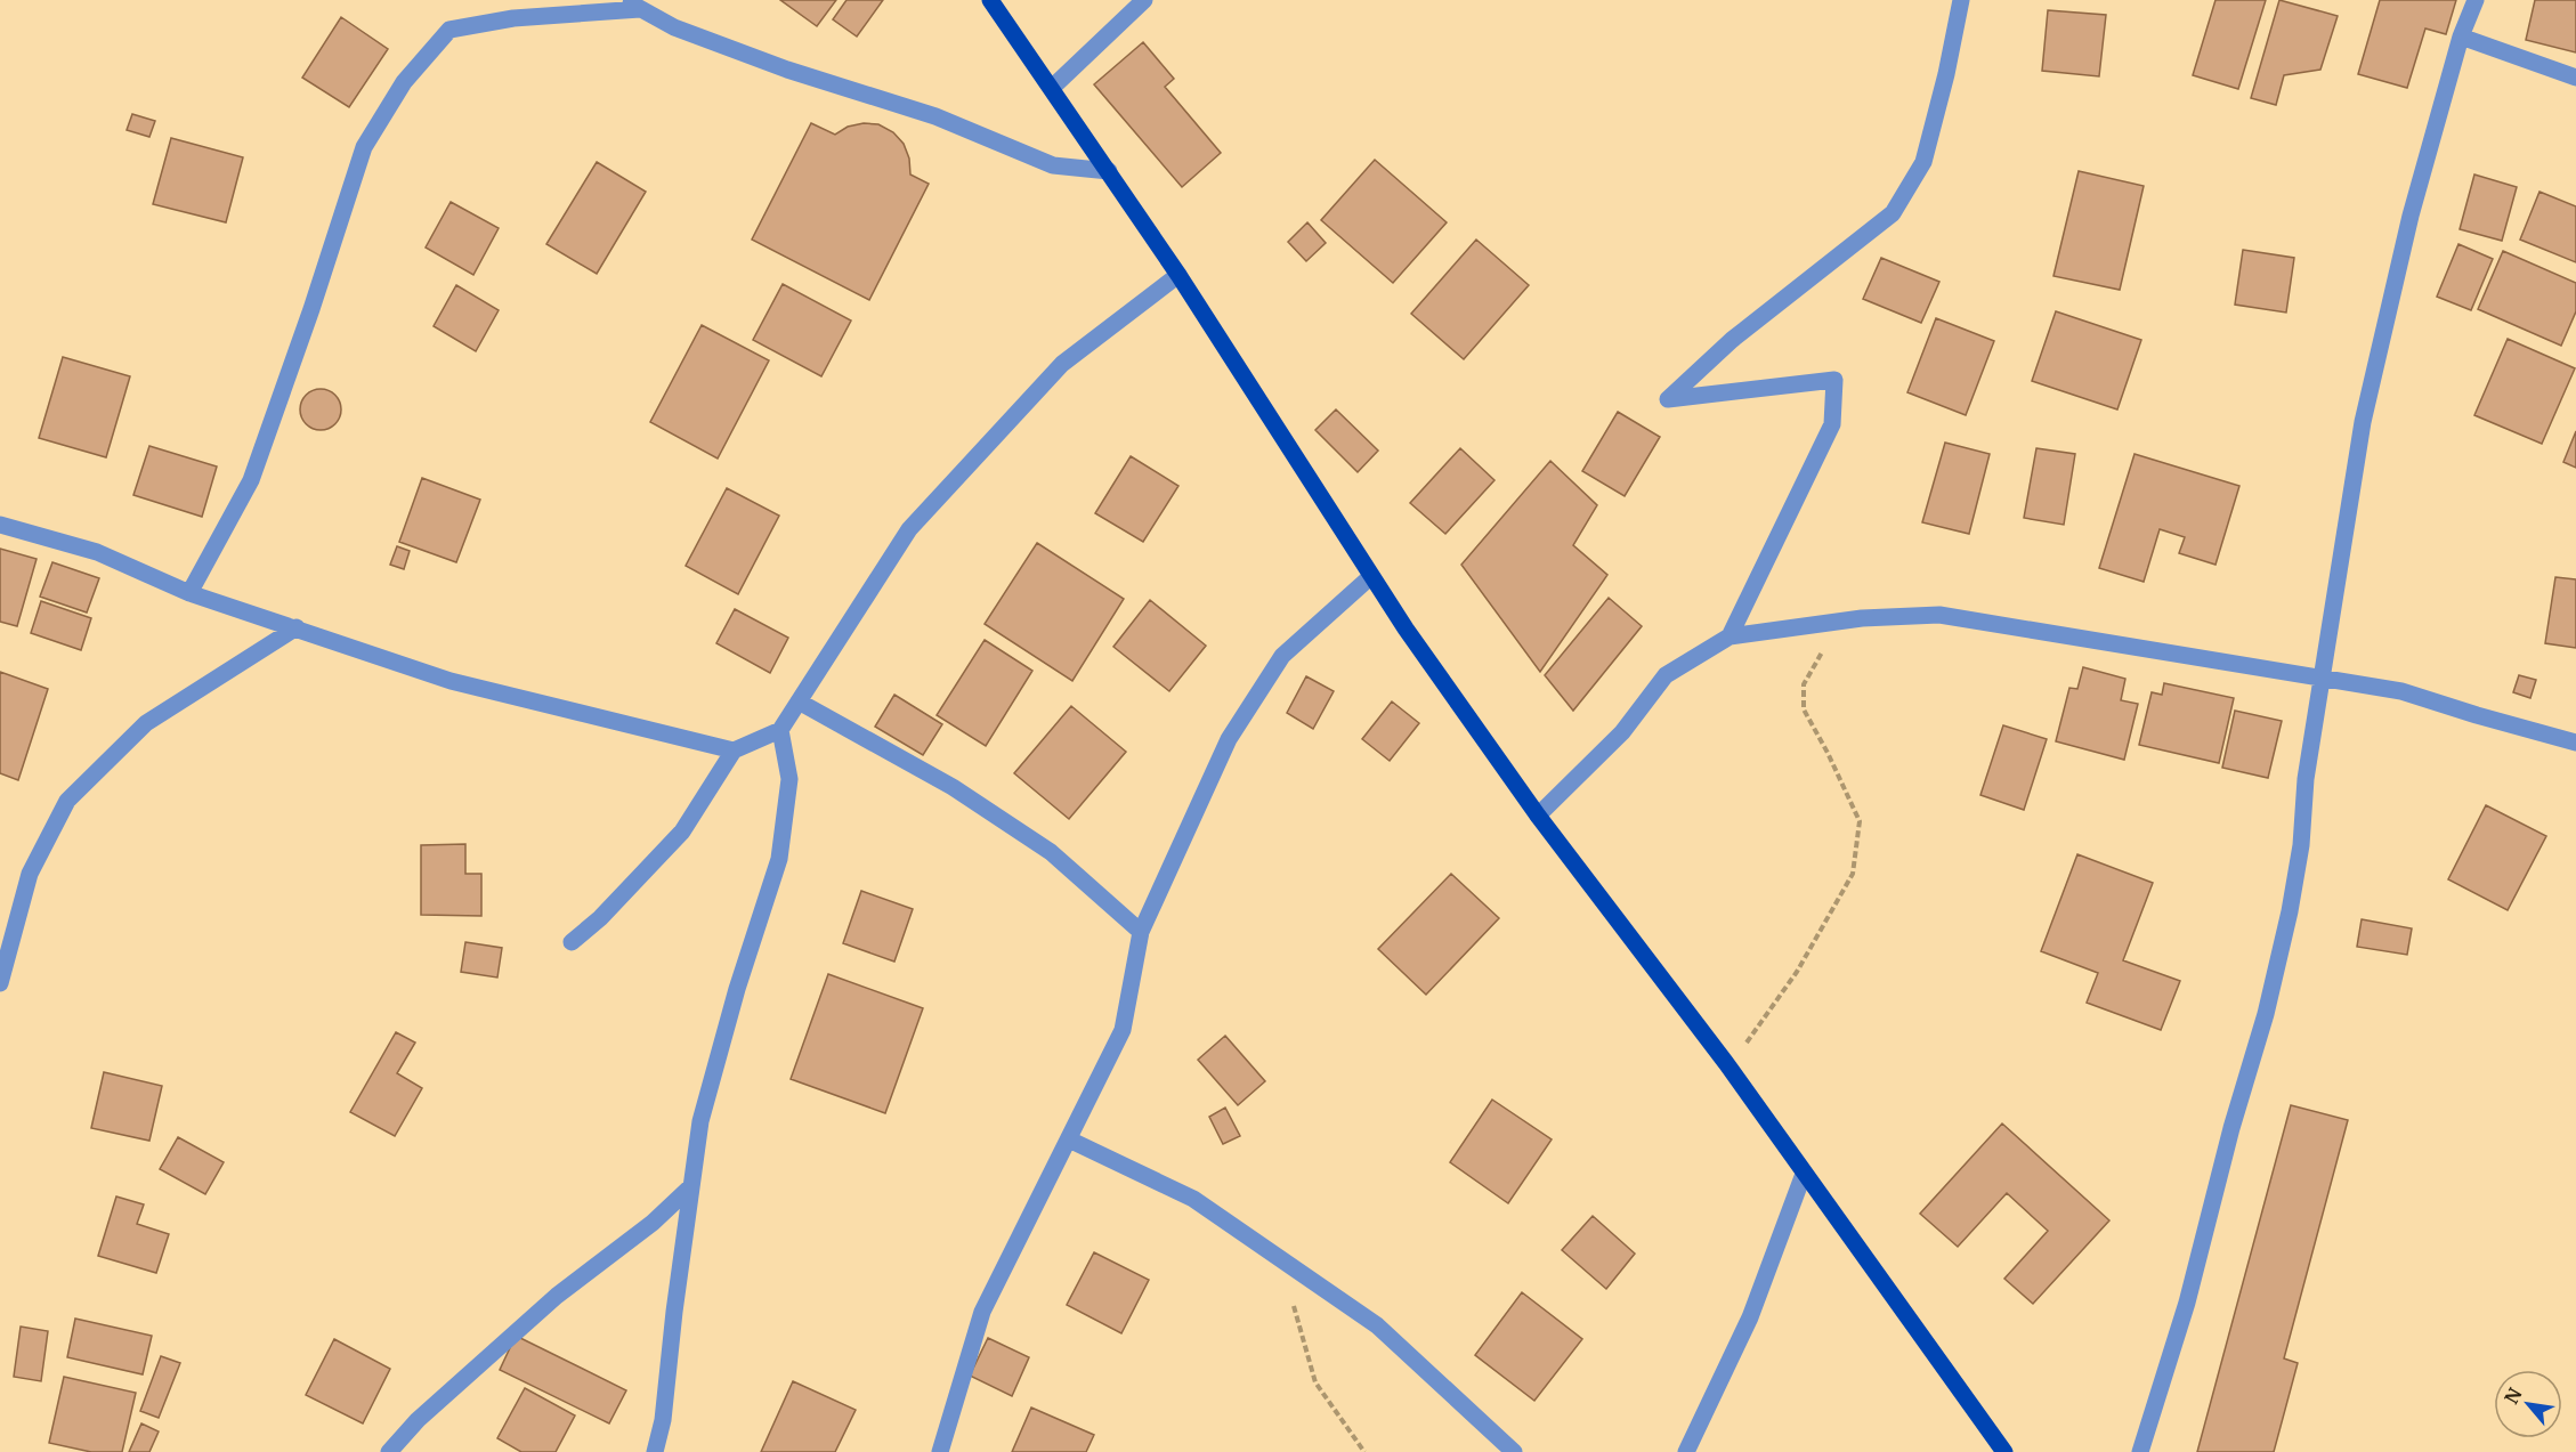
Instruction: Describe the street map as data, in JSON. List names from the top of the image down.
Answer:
{
  "north": "top left"
}
